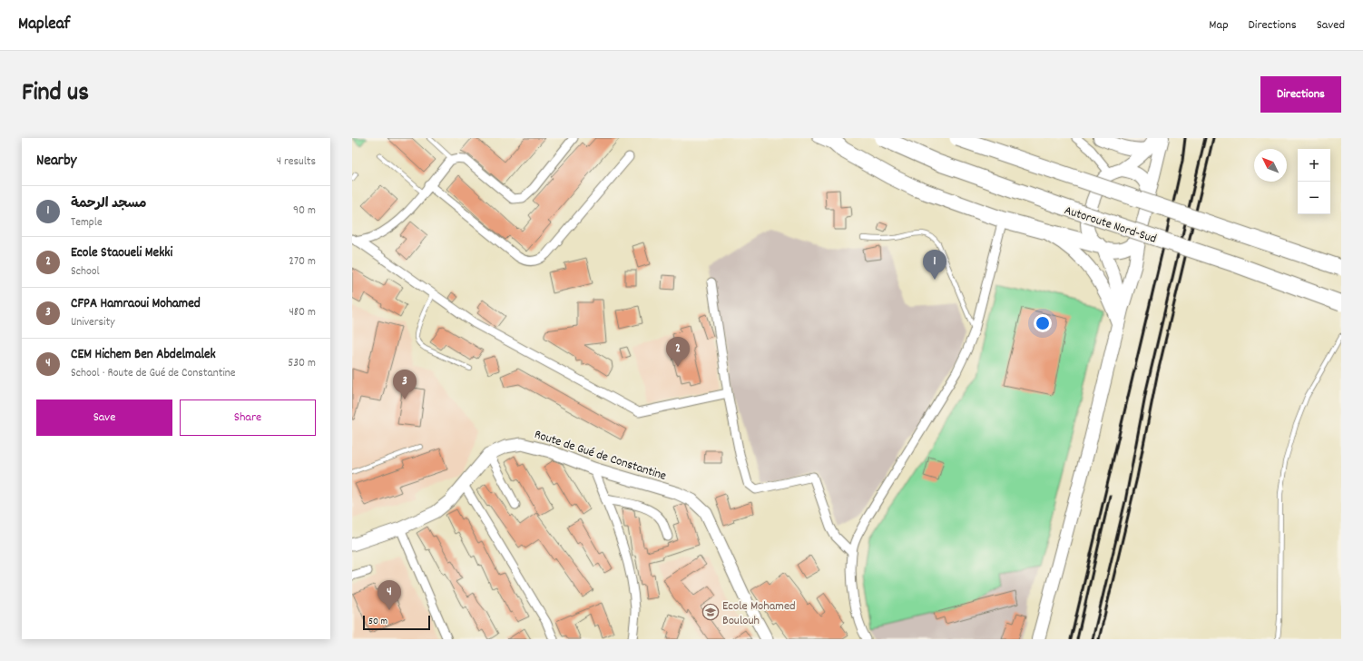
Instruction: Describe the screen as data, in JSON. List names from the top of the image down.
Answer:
{
  "streets": {
    "highway": ["Autoroute Nord-Sud"],
    "main road": ["Route de Gué de Constantine"]
  },
  "places": {
    "school or university": ["Ecole Mohamed Boulouh"]
  },
  "scale_bar": "50 m",
  "north": "top left",
  "page": {
    "header": "Mapleaf",
    "nav": ["Map", "Directions", "Saved"],
    "title": "Find us",
    "buttons": [
      "Directions",
      ["Save", "Share"]
    ],
    "heading": ["Nearby", "4 results"],
    "map_buttons": ["+", "−"],
    "list": [
      {
        "mark": "1",
        "name": "مسجد الرحمة",
        "note": "Temple",
        "value": "90 m"
      },
      {
        "mark": "2",
        "name": "Ecole Staoueli Mekki",
        "note": "School",
        "value": "270 m"
      },
      {
        "mark": "3",
        "name": "CFPA Hamraoui Mohamed",
        "note": "University",
        "value": "480 m"
      },
      {
        "mark": "4",
        "name": "CEM Hichem Ben Abdelmalek",
        "note": "School · Route de Gué de Constantine",
        "value": "530 m"
      }
    ],
    "pins": [
      "1",
      "2",
      "3",
      "4"
    ],
    "scale": "50 m"
  }
}
